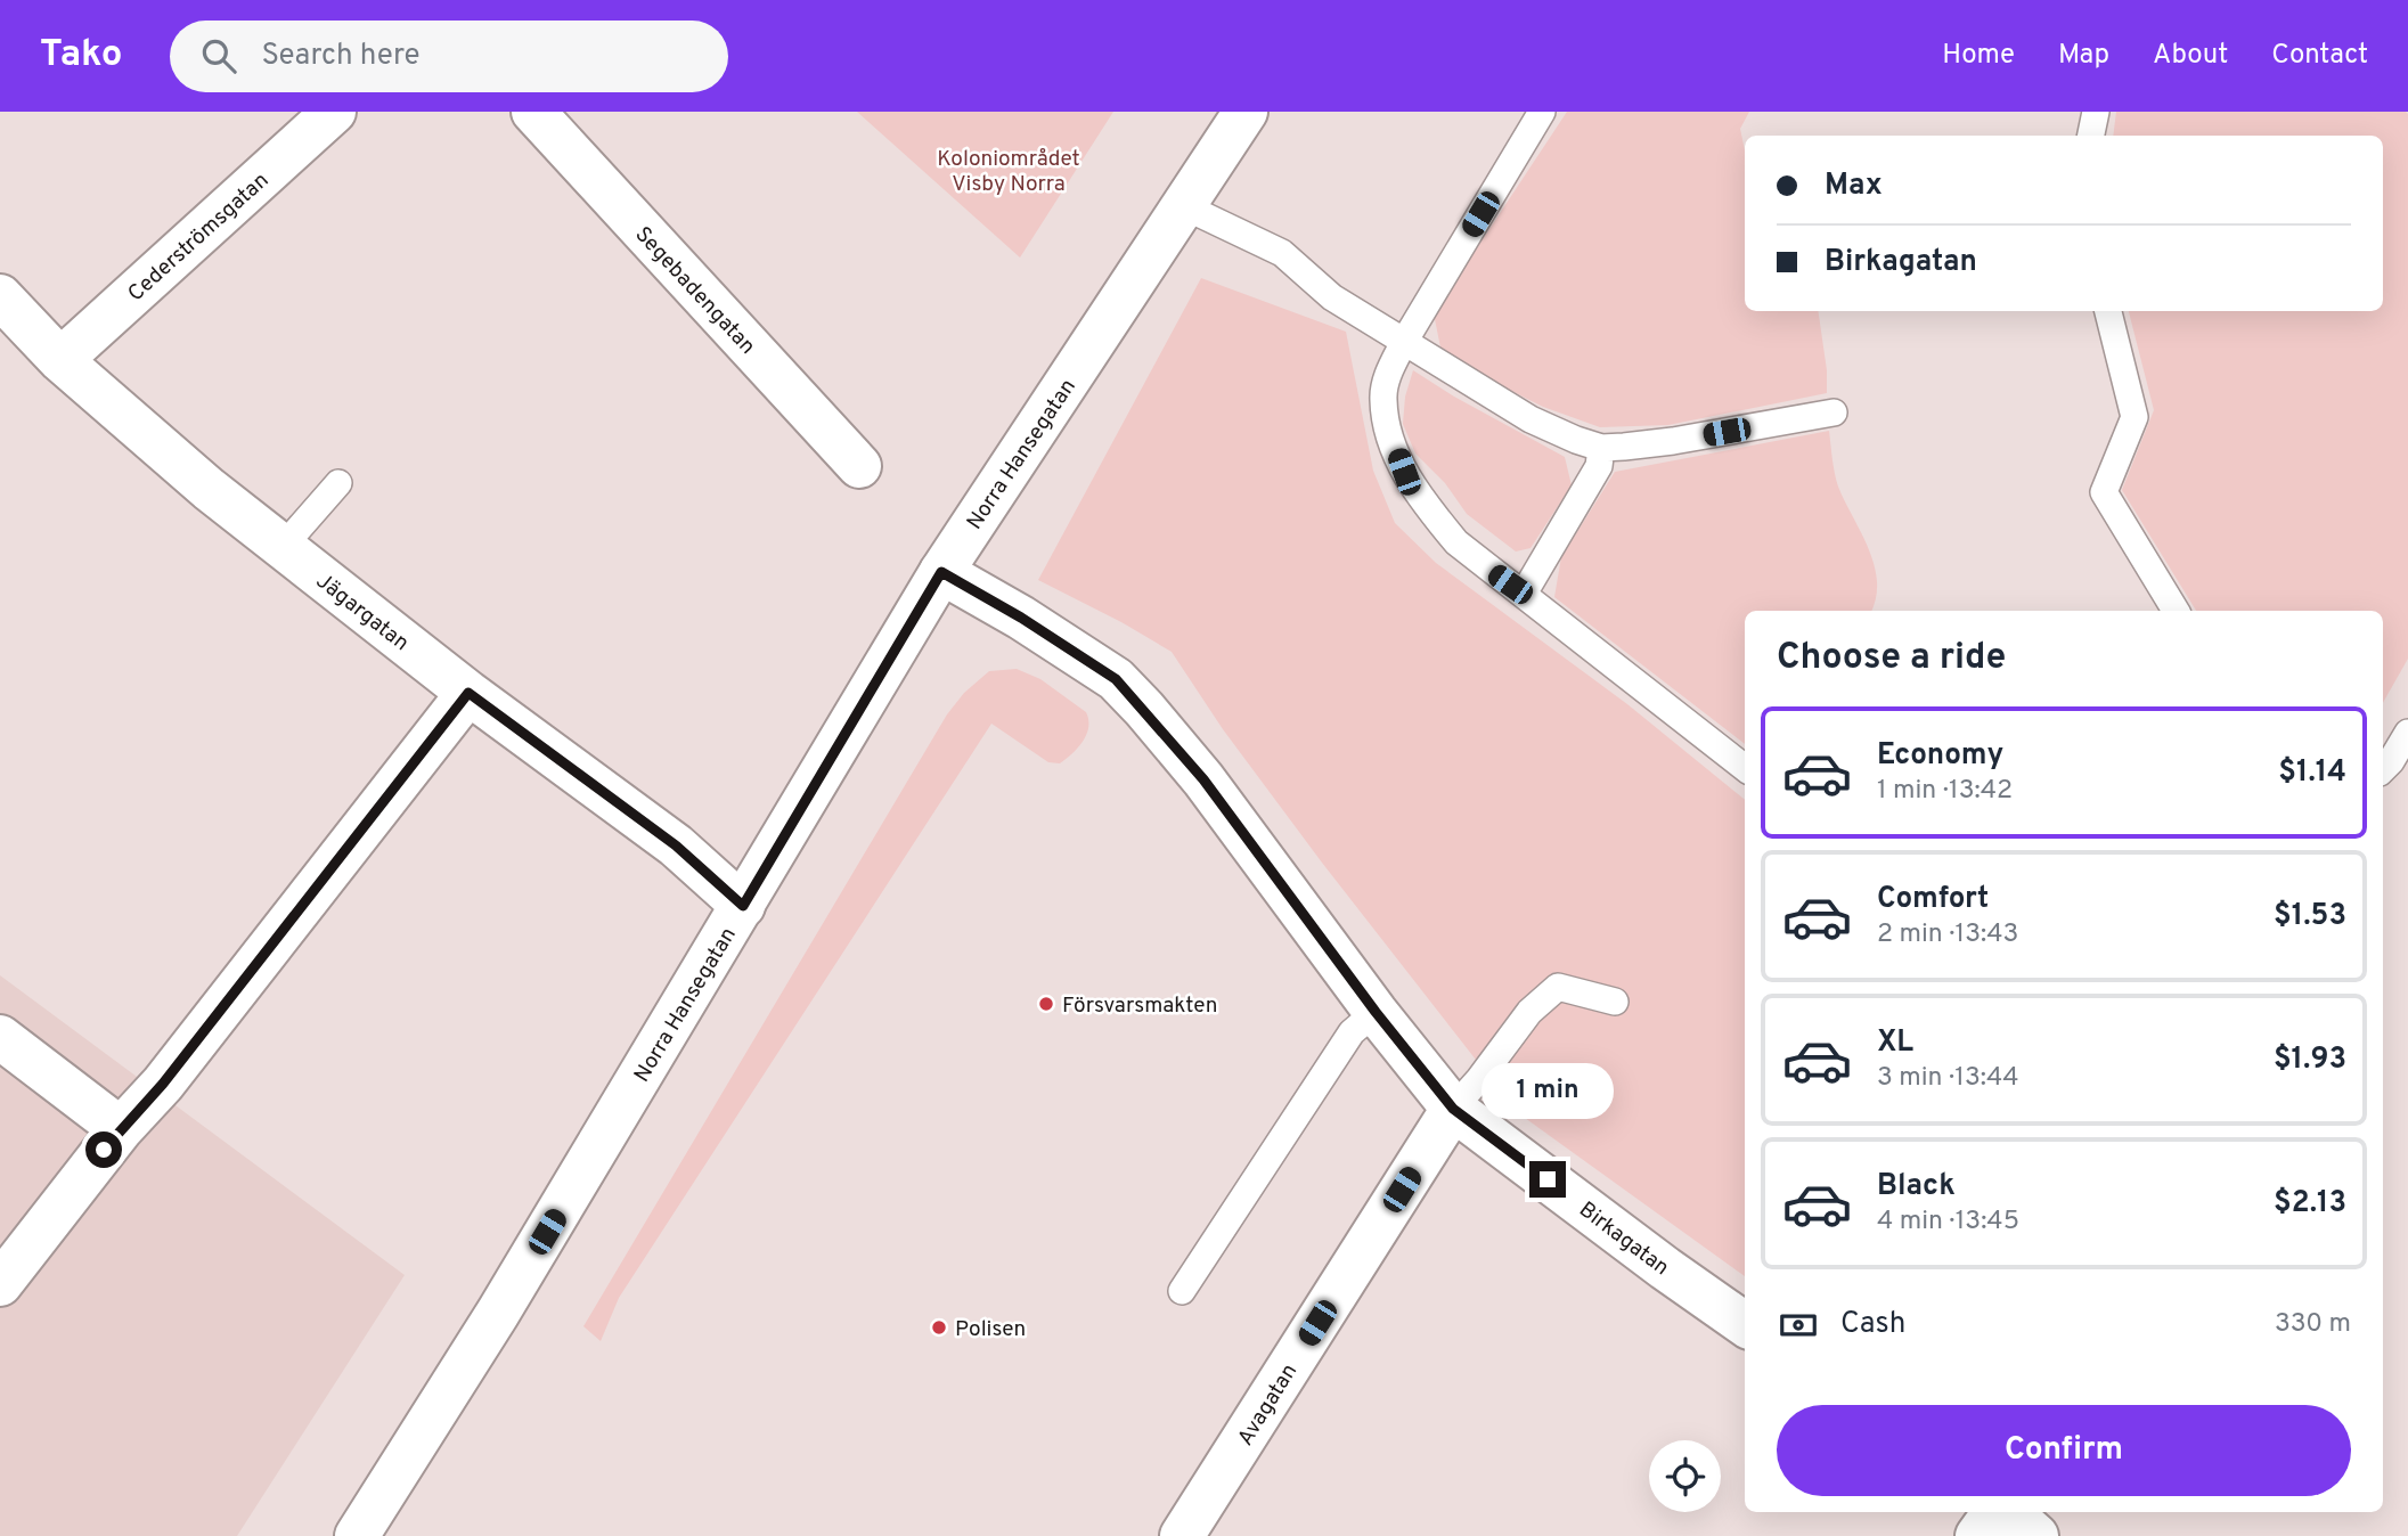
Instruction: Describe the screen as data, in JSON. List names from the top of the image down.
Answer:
{
  "streets": {
    "street": [
      "Cederströmsgatan",
      "Segebadengatan",
      "Norra Hansegatan",
      "Jägargatan",
      "Birkagatan",
      "Avagatan"
    ]
  },
  "crossings": [
    ["Cederströmsgatan", "Jägargatan"],
    ["Norra Hansegatan", "Jägargatan"],
    ["Norra Hansegatan", "Birkagatan"],
    ["Birkagatan", "Avagatan"]
  ],
  "parks": ["Koloniområdet Visby Norra"],
  "places": ["Försvarsmakten", "Polisen"],
  "page": {
    "header": "Tako",
    "search": "Search here",
    "nav": [
      "Home",
      "Map",
      "About",
      "Contact"
    ],
    "banner": ["Max", "Birkagatan"],
    "heading": "Choose a ride",
    "list": [
      {
        "name": "Economy",
        "note": "1 min · 13:42",
        "value": "$1.14"
      },
      {
        "name": "Comfort",
        "note": "2 min · 13:43",
        "value": "$1.53"
      },
      {
        "name": "XL",
        "note": "3 min · 13:44",
        "value": "$1.93"
      },
      {
        "name": "Black",
        "note": "4 min · 13:45",
        "value": "$2.13"
      }
    ],
    "bubble": "1 min",
    "pay": ["Cash", "330 m"],
    "buttons": "Confirm"
  }
}
